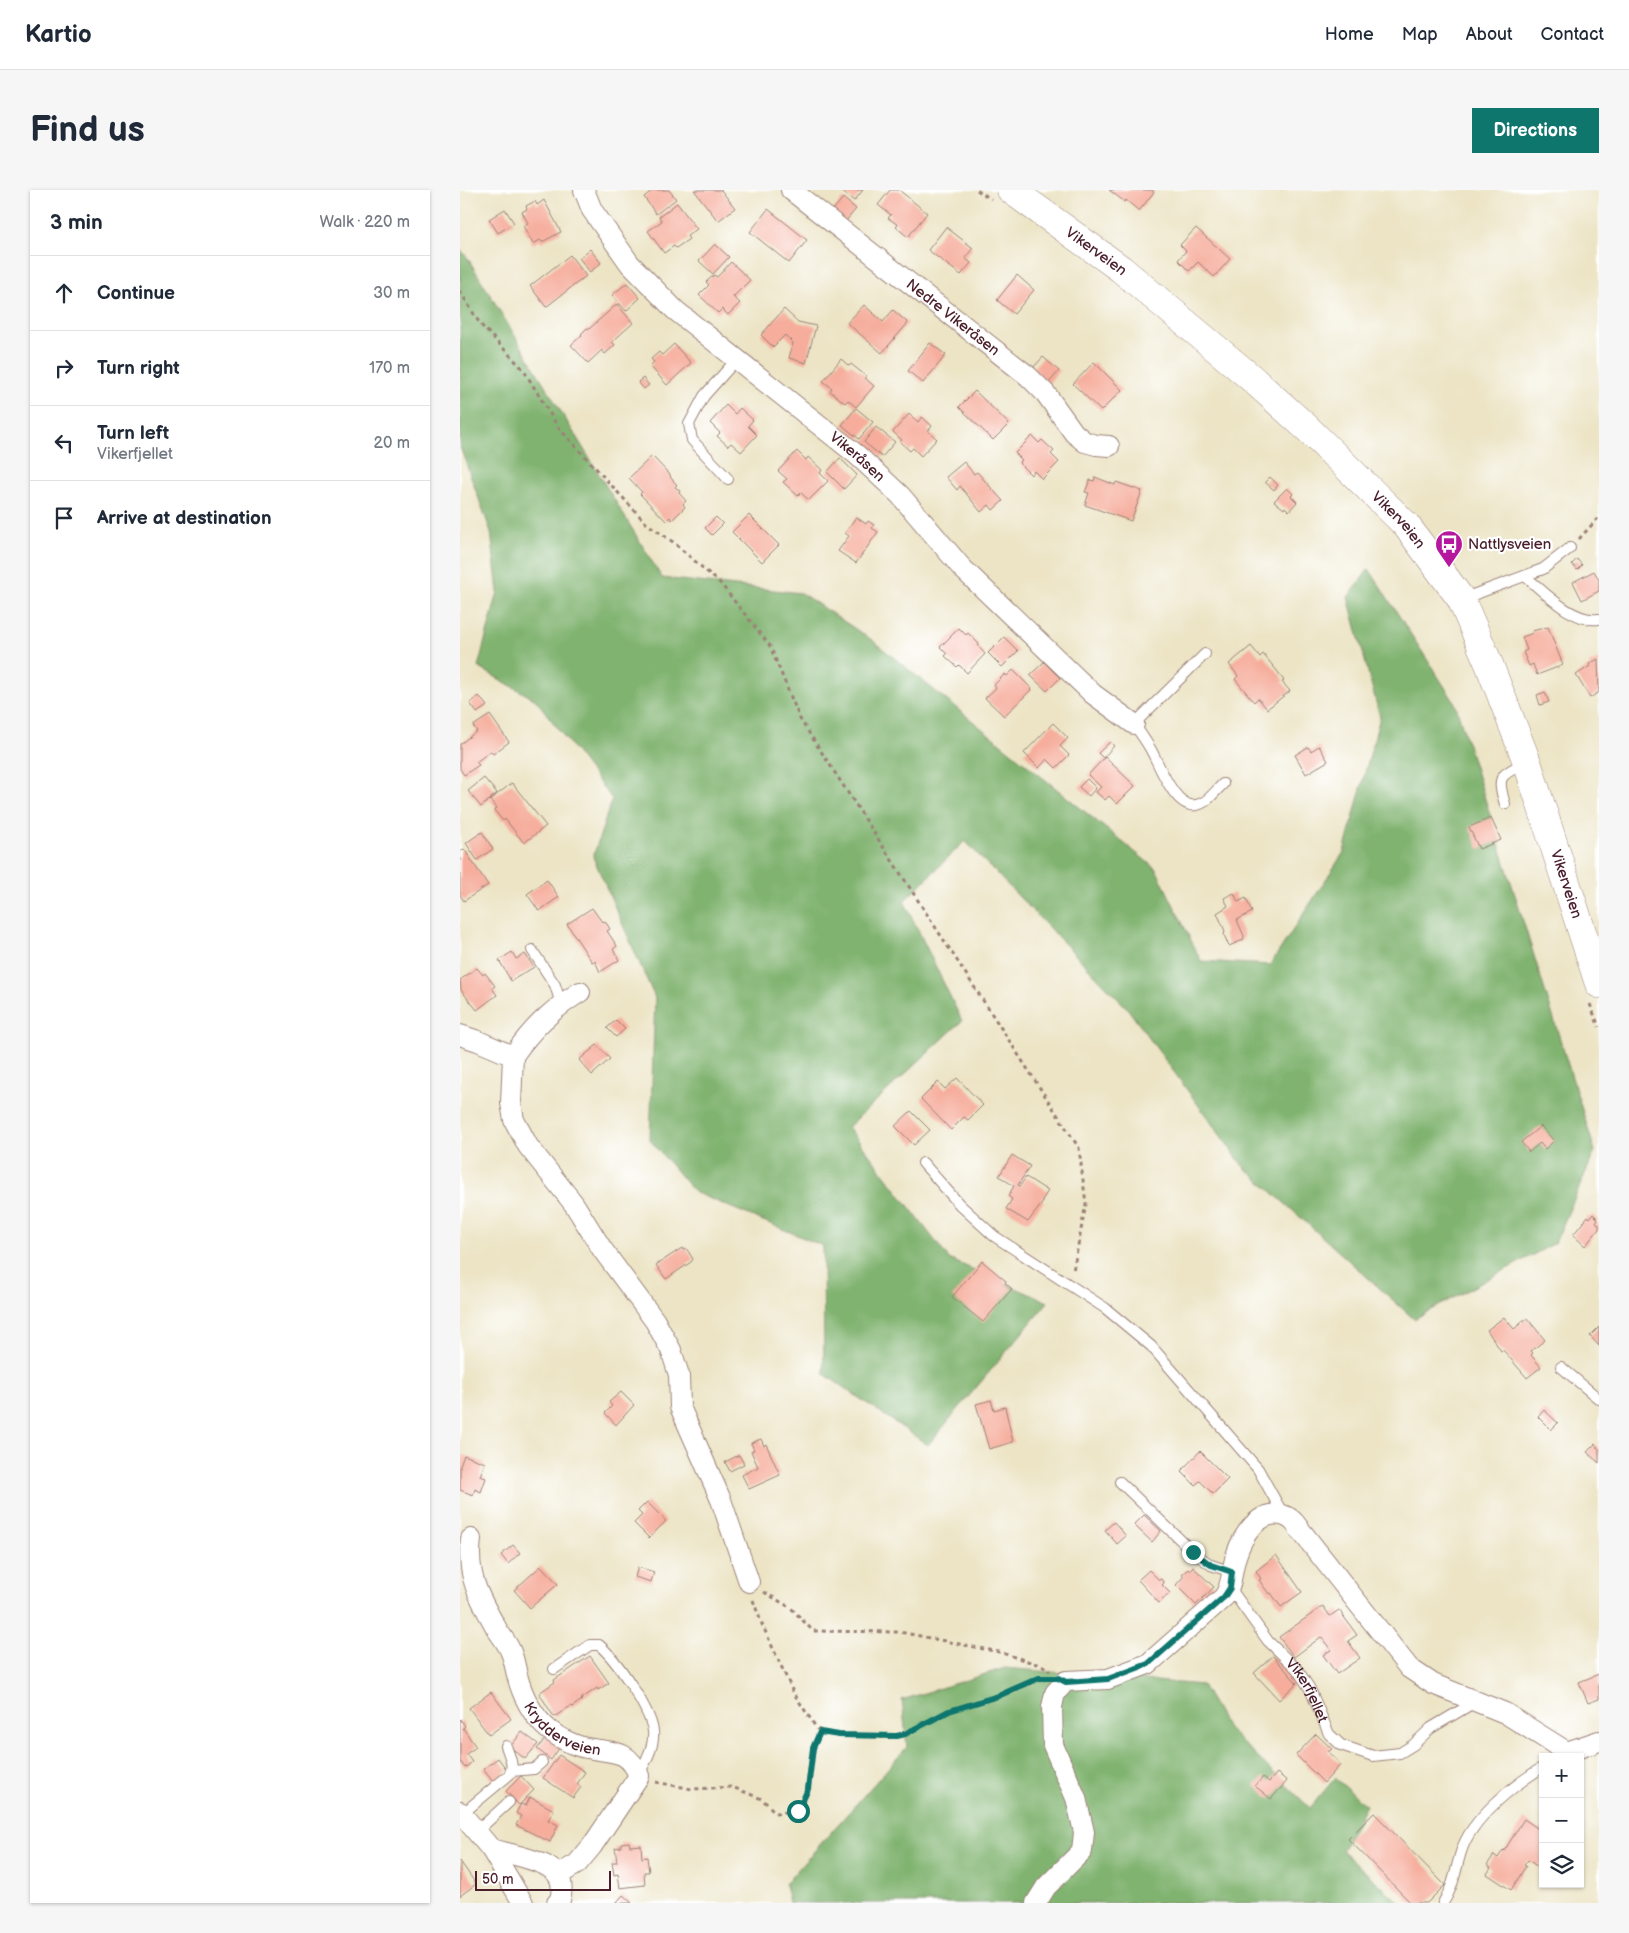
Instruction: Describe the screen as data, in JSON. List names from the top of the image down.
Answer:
{
  "streets": {
    "main road": ["Vikerveien"],
    "street": ["Nedre Vikeråsen", "Vikeråsen", "Krydderveien"],
    "lane": ["Vikerfjellet"]
  },
  "places": {
    "bus stop": ["Nattlysveien"]
  },
  "scale_bar": "50 m",
  "page": {
    "header": "Kartio",
    "nav": [
      "Home",
      "Map",
      "About",
      "Contact"
    ],
    "buttons": "Directions",
    "title": "Find us",
    "heading": ["3 min", "Walk · 220 m"],
    "list": [
      ["Continue", "30 m"],
      ["Turn right", "170 m"],
      ["Turn left", "Vikerfjellet", "20 m"],
      "Arrive at destination"
    ],
    "map_buttons": ["+", "−"],
    "scale": "50 m"
  }
}
